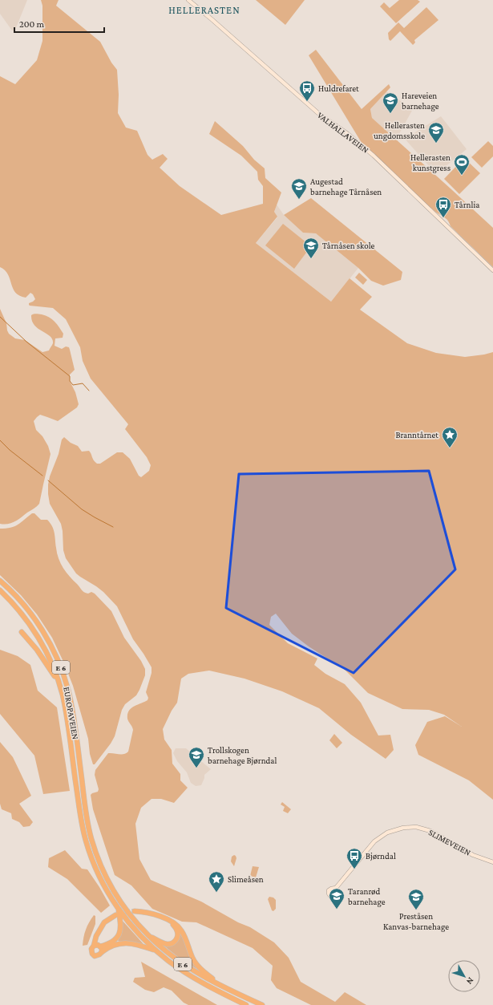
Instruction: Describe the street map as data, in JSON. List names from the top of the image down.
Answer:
{
  "streets": {
    "highway": ["E 6", "EUROPAVEIEN"],
    "street": ["VALHALLAVEIEN", "SLIMEVEIEN"]
  },
  "crossings": [
    ["E 6", "EUROPAVEIEN"]
  ],
  "districts": ["HELLERASTEN"],
  "places": {
    "bus stop": ["Huldrefaret", "Tårnlia", "Bjørndal"],
    "school or university": [
      "Hareveien barnehage",
      "Hellerasten ungdomsskole",
      "Augestad barnehage Tårnåsen",
      "Tårnåsen skole",
      "Trollskogen barnehage Bjørndal",
      "Taranrød barnehage",
      "Preståsen Kanvas-barnehage"
    ],
    "sports": ["Hellerasten kunstgress"],
    "place": ["Branntårnet", "Slimeåsen"]
  },
  "scale_bar": "200 m",
  "north": "bottom right"
}
